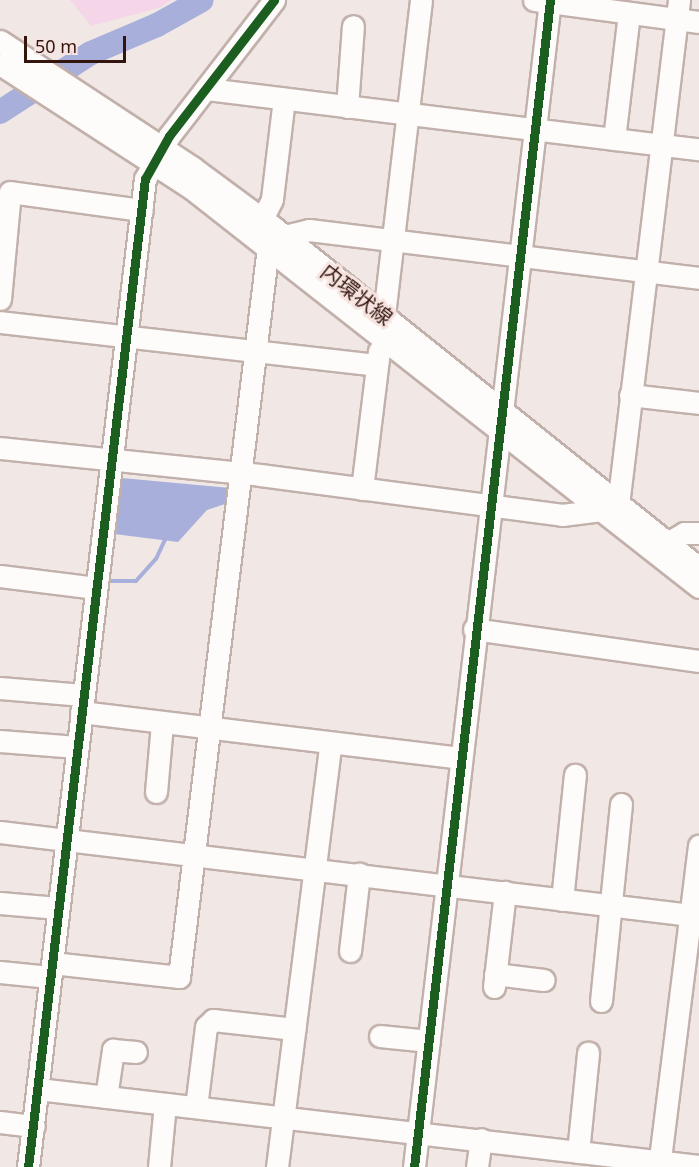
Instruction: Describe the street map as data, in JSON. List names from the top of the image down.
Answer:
{
  "streets": {
    "street": ["内環状線"]
  },
  "scale_bar": "50 m"
}
